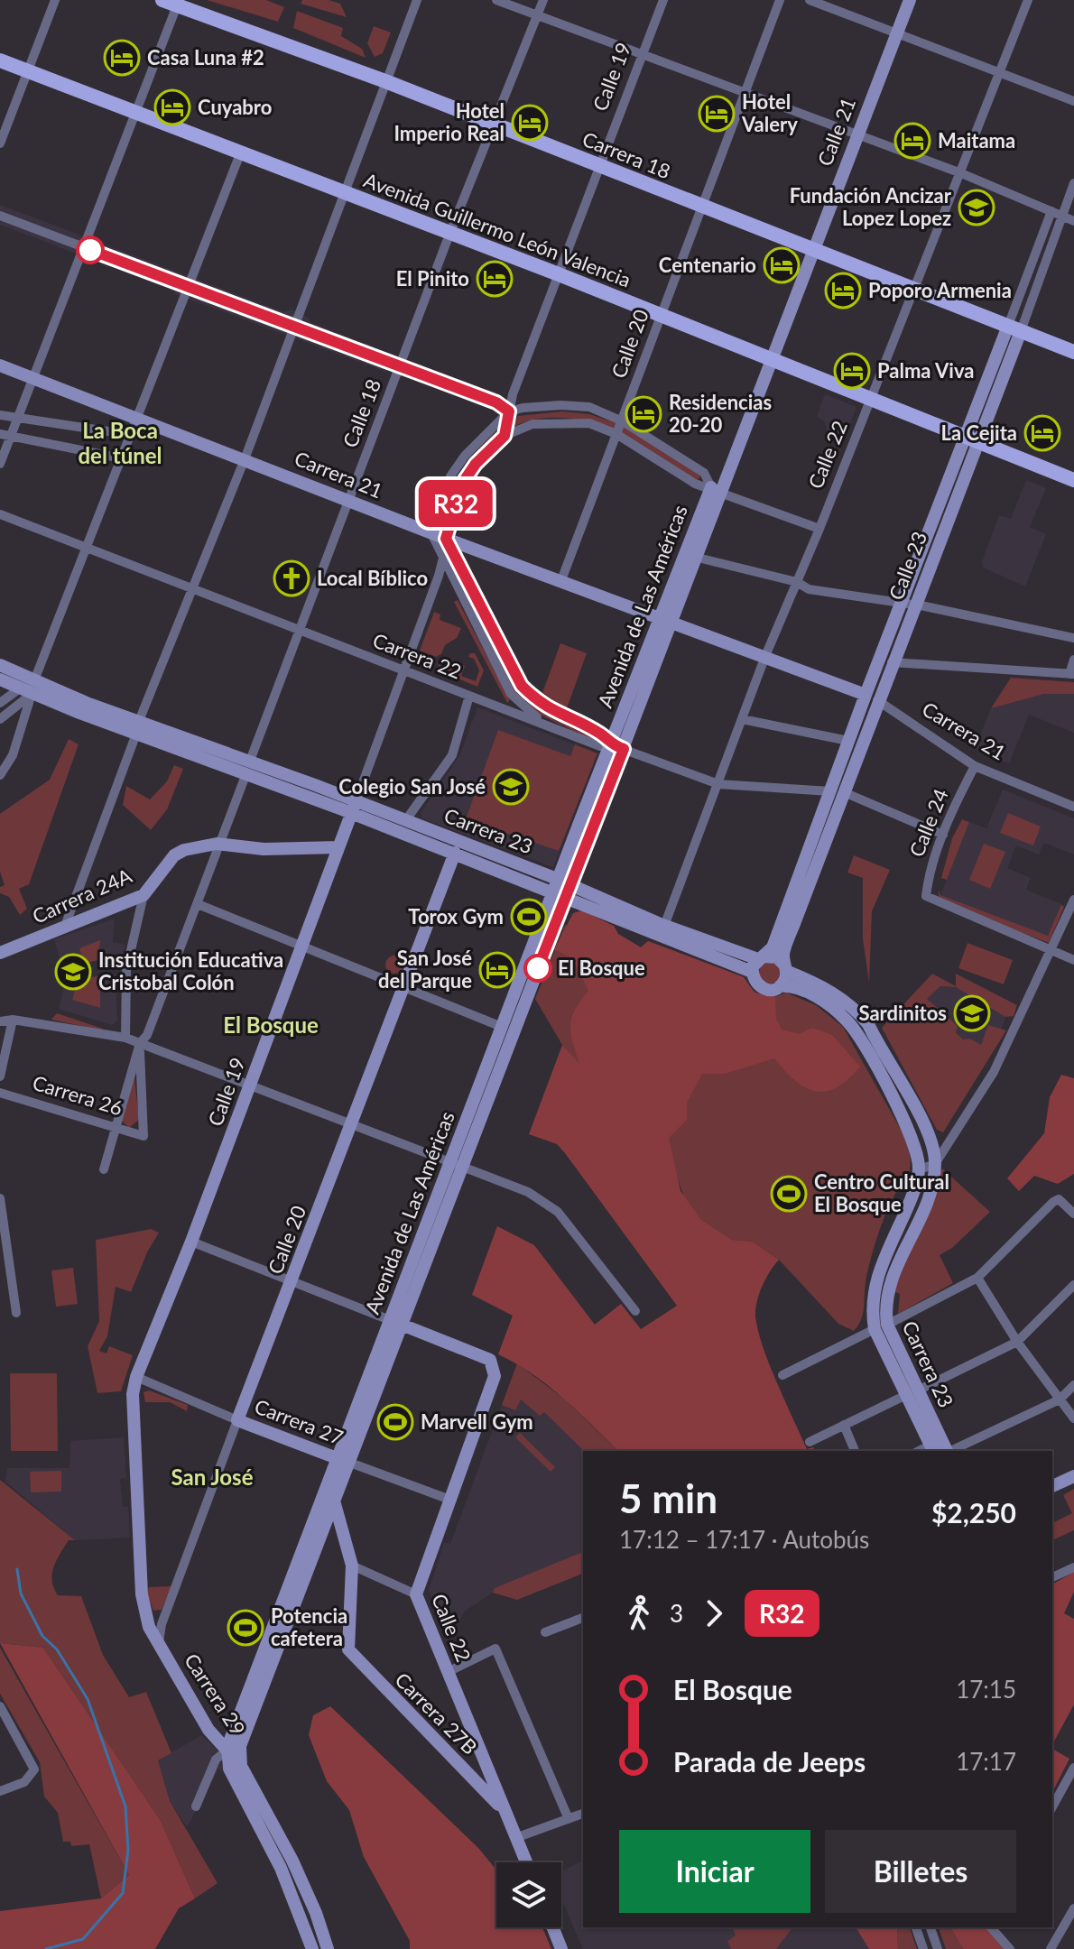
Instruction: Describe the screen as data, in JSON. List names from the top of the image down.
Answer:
{
  "streets": {
    "main road": ["Carrera 18", "Avenida Guillermo León Valencia"],
    "street": [
      "Calle 19",
      "Calle 21",
      "Calle 20",
      "Calle 18",
      "Calle 22",
      "Carrera 21",
      "Calle 23",
      "Avenida de Las Américas",
      "Carrera 22",
      "Calle 24",
      "Carrera 23",
      "Carrera 24A",
      "Carrera 26",
      "Carrera 27",
      "Carrera 29",
      "Carrera 27B"
    ]
  },
  "crossings": [
    ["Calle 19", "Carrera 18"],
    ["Calle 19", "Avenida Guillermo León Valencia"],
    ["Calle 19", "Calle 20"],
    ["Calle 19", "Carrera 21"],
    ["Calle 19", "Carrera 22"],
    ["Calle 19", "Carrera 23"],
    ["Calle 19", "Carrera 24A"],
    ["Calle 19", "Carrera 27"],
    ["Calle 19", "Carrera 29"],
    ["Calle 21", "Carrera 18"],
    ["Calle 21", "Avenida Guillermo León Valencia"],
    ["Calle 21", "Avenida de Las Américas"],
    ["Carrera 18", "Calle 20"],
    ["Carrera 18", "Calle 18"],
    ["Carrera 18", "Calle 22"],
    ["Carrera 18", "Calle 23"],
    ["Avenida Guillermo León Valencia", "Calle 20"],
    ["Avenida Guillermo León Valencia", "Calle 18"],
    ["Avenida Guillermo León Valencia", "Calle 22"],
    ["Avenida Guillermo León Valencia", "Calle 23"],
    ["Avenida Guillermo León Valencia", "Avenida de Las Américas"],
    ["Calle 20", "Carrera 21"],
    ["Calle 20", "Carrera 23"],
    ["Calle 20", "Carrera 27"],
    ["Calle 20", "Carrera 29"],
    ["Calle 18", "Carrera 21"],
    ["Calle 18", "Carrera 22"],
    ["Calle 18", "Carrera 23"],
    ["Calle 18", "Carrera 24A"],
    ["Calle 18", "Carrera 26"],
    ["Calle 22", "Carrera 21"],
    ["Calle 22", "Avenida de Las Américas"],
    ["Calle 22", "Carrera 22"],
    ["Calle 22", "Carrera 23"],
    ["Calle 22", "Carrera 27"],
    ["Calle 22", "Carrera 27B"],
    ["Carrera 21", "Calle 23"],
    ["Carrera 21", "Avenida de Las Américas"],
    ["Carrera 21", "Calle 24"],
    ["Calle 23", "Carrera 22"],
    ["Calle 23", "Carrera 23"],
    ["Avenida de Las Américas", "Carrera 22"],
    ["Avenida de Las Américas", "Carrera 23"],
    ["Avenida de Las Américas", "Carrera 27"],
    ["Avenida de Las Américas", "Carrera 29"],
    ["Carrera 22", "Calle 24"]
  ],
  "districts": ["La Boca del túnel", "El Bosque", "San José"],
  "places": {
    "hotel": [
      "Casa Luna #2",
      "Cuyabro",
      "Hotel Valery",
      "Hotel Imperio Real",
      "Maitama",
      "Centenario",
      "El Pinito",
      "Poporo Armenia",
      "Palma Viva",
      "Residencias 20-20",
      "La Cejita",
      "San José del Parque"
    ],
    "school or university": [
      "Fundación Ancizar Lopez Lopez",
      "Colegio San José",
      "Institución Educativa Cristobal Colón",
      "Sardinitos"
    ],
    "church": ["Local Bíblico"],
    "sports": [
      "Torox Gym",
      "Centro Cultural El Bosque",
      "Marvell Gym",
      "Potencia cafetera"
    ],
    "other": ["El Bosque"]
  },
  "lines": ["bus line R32"],
  "page": {
    "on_map": "R32",
    "heading": ["5 min", "17:12 – 17:17 · Autobús", "$2,250"],
    "legs": ["3", "R32"],
    "list": [
      {
        "name": "El Bosque",
        "value": "17:15"
      },
      {
        "name": "Parada de Jeeps",
        "value": "17:17"
      }
    ],
    "buttons": ["Iniciar", "Billetes"]
  }
}
